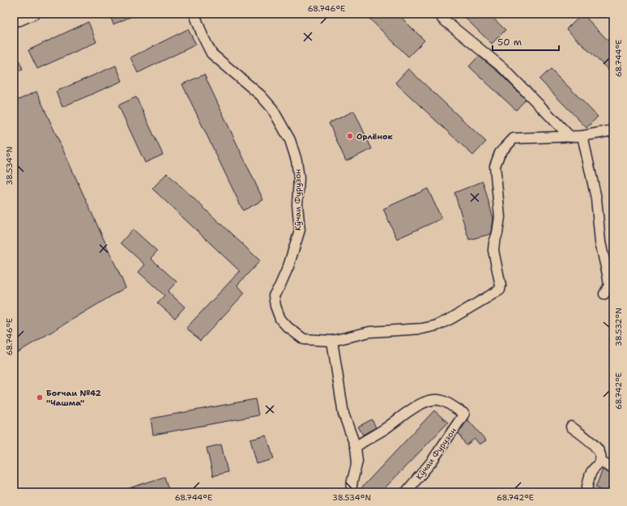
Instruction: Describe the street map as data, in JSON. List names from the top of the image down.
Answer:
{
  "streets": {
    "street": ["Кӯчаи Фурузон"]
  },
  "places": ["Орлёнок", "Боғчаи №42 \"Чашма\""],
  "scale_bar": "50 m",
  "coordinates": [
    "68.746°E",
    "68.744°E",
    "38.534°N",
    "38.532°N",
    "68.742°E"
  ]
}
